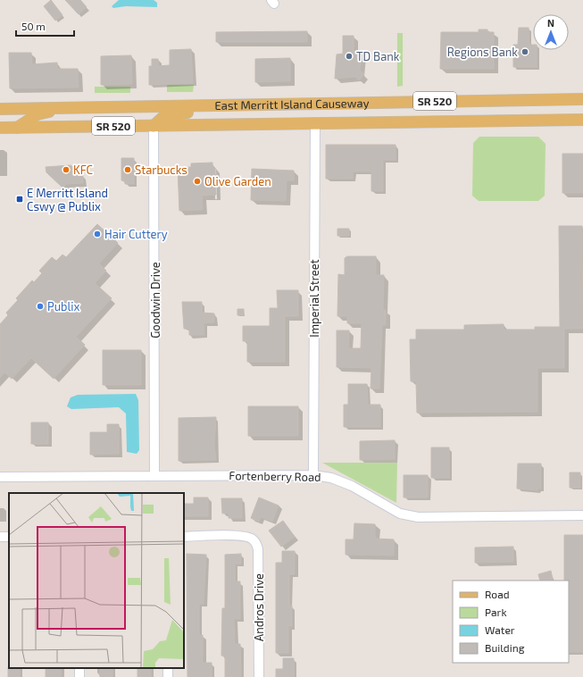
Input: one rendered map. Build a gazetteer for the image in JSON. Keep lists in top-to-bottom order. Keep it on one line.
{"streets":{"main road":["SR 520","East Merritt Island Causeway"],"street":["Imperial Street","Goodwin Drive","Fortenberry Road","Andros Drive"]},"crossings":[["East Merritt Island Causeway","Imperial Street"],["East Merritt Island Causeway","Goodwin Drive"],["Imperial Street","Fortenberry Road"],["Goodwin Drive","Fortenberry Road"]],"places":{"other":["Regions Bank","TD Bank","KFC","Starbucks","Olive Garden","Hair Cuttery","Publix"],"transit":["E Merritt Island Cswy @ Publix"]},"legend":["Road","Park","Water","Building"],"scale_bar":"50 m","north":"top"}
